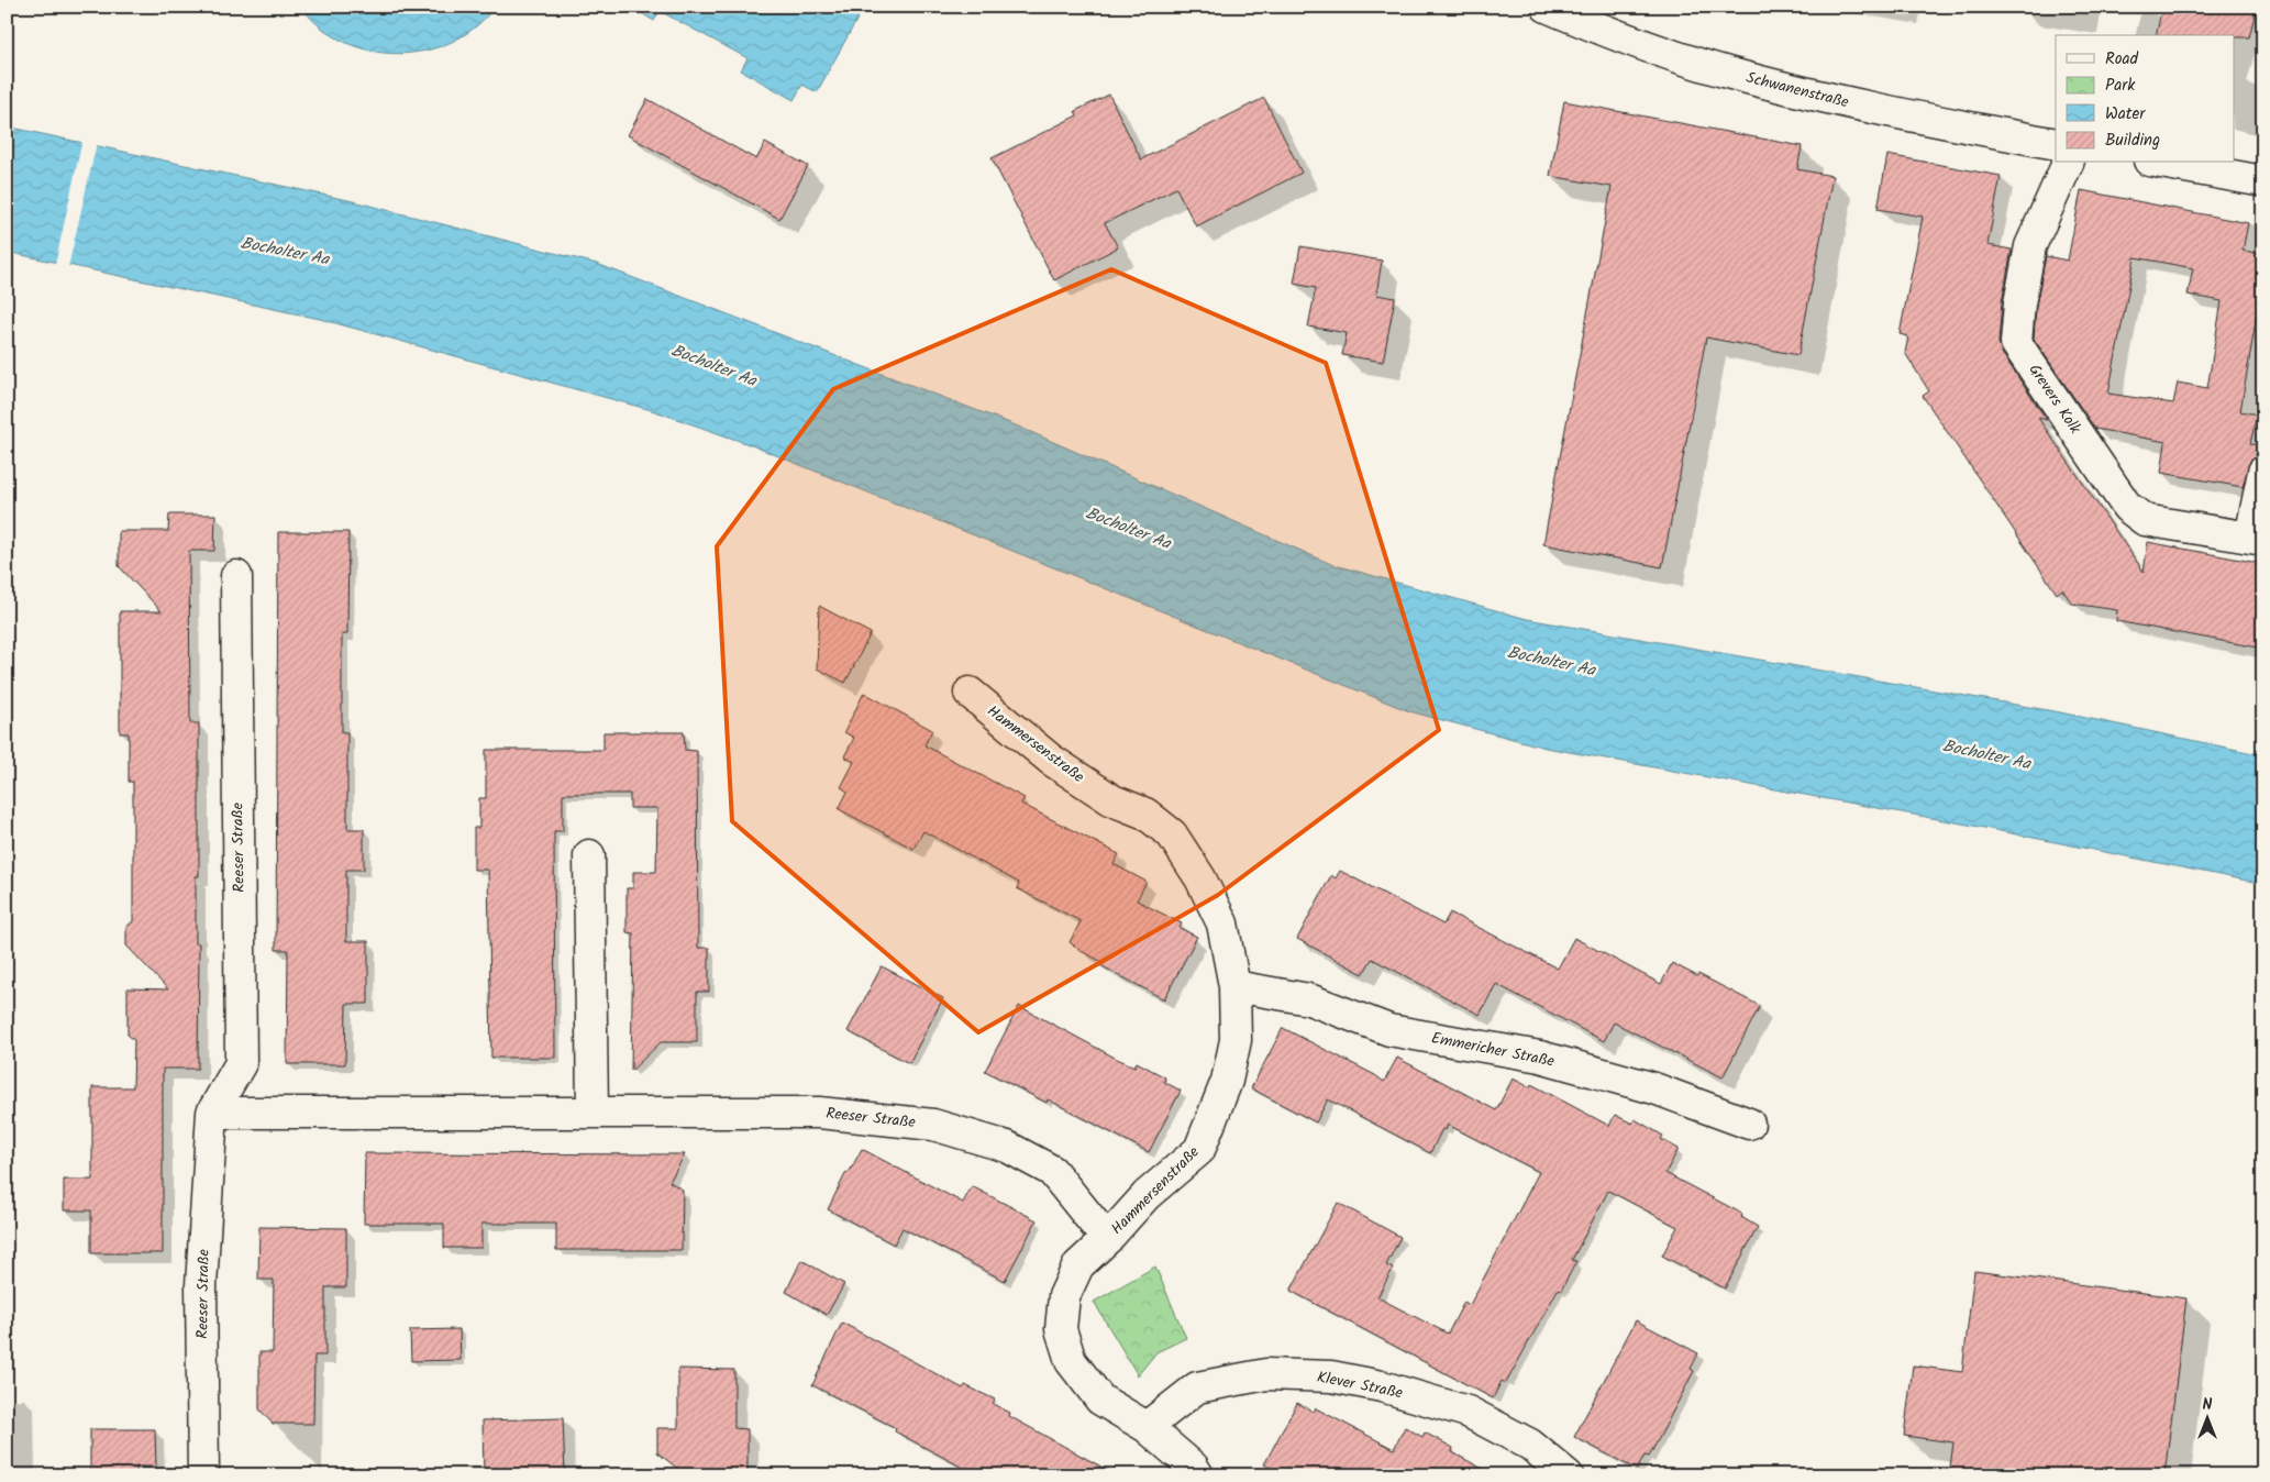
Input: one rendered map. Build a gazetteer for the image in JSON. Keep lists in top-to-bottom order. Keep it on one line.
{"streets":{"street":["Schwanenstraße","Grevers Kolk","Hammersenstraße","Reeser Straße","Emmericher Straße","Klever Straße"]},"crossings":[["Hammersenstraße","Reeser Straße"],["Hammersenstraße","Emmericher Straße"],["Hammersenstraße","Klever Straße"]],"water":["Bocholter Aa"],"legend":["Road","Park","Water","Building"],"north":"top"}
